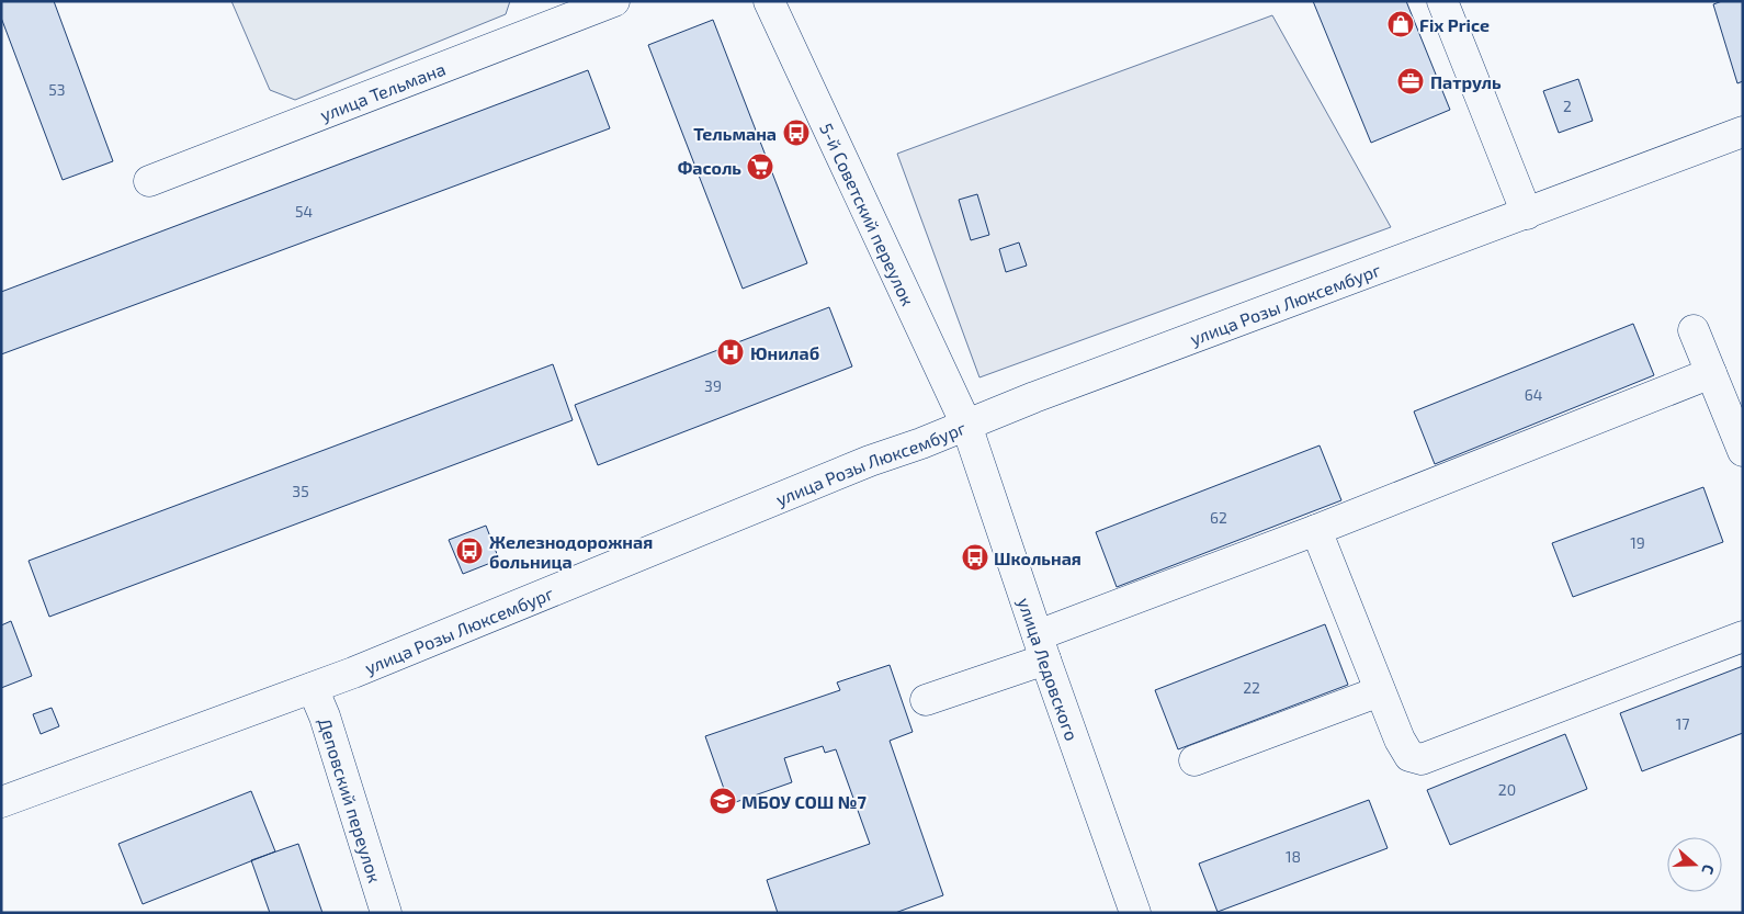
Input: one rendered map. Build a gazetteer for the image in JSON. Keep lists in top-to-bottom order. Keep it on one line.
{"streets":{"street":["улица Тельмана","5-й Советский переулок","улица Розы Люксембург","улица Ледовского","Деповский переулок"]},"crossings":[["5-й Советский переулок","улица Розы Люксембург"],["5-й Советский переулок","улица Ледовского"],["улица Розы Люксембург","улица Ледовского"],["улица Розы Люксембург","Деповский переулок"]],"places":{"shop":["Fix Price"],"office":["Патруль"],"bus stop":["Тельмана","Железнодорожная больница","Школьная"],"supermarket":["Фасоль"],"hospital":["Юнилаб"],"school or university":["МБОУ СОШ №7"]},"house_numbers":["53","2","54","39","64","35","62","19","22","17","20","18"],"north":"right"}
